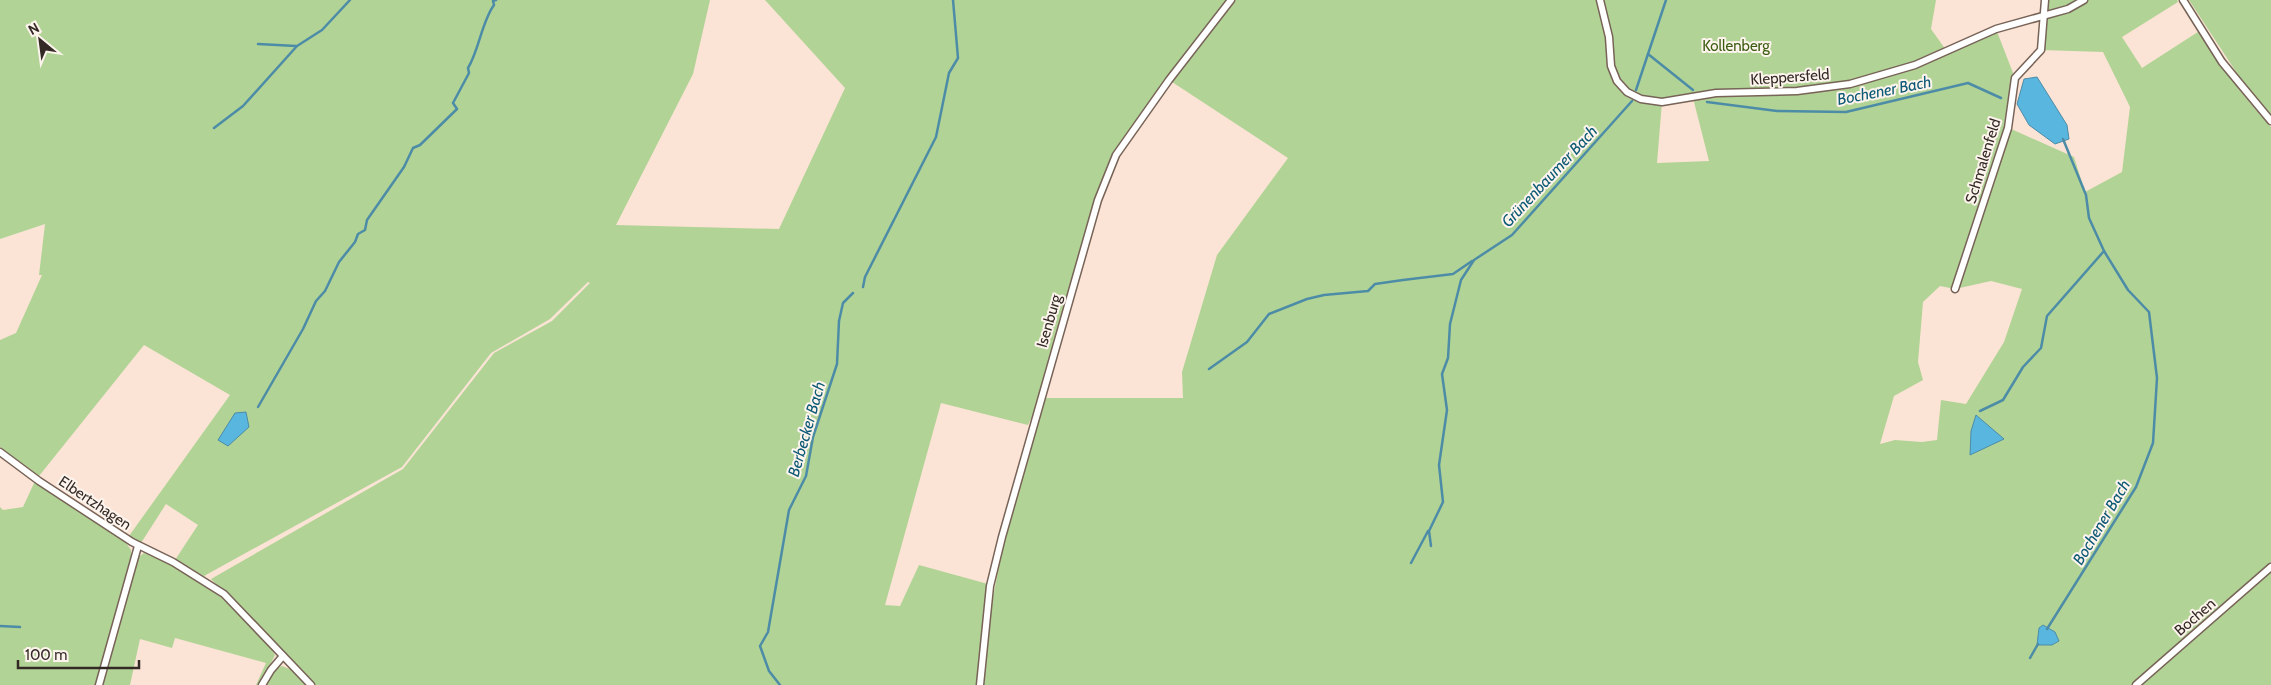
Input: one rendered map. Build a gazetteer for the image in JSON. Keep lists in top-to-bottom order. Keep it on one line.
{"streets":{"street":["Kleppersfeld","Schmalenfeld","Isenburg","Elbertzhagen","Bochen"]},"crossings":[["Kleppersfeld","Schmalenfeld"]],"water":["Bochener Bach","Grünenbaumer Bach","Berbecker Bach"],"parks":["Kollenberg"],"scale_bar":"100 m","north":"top left"}
